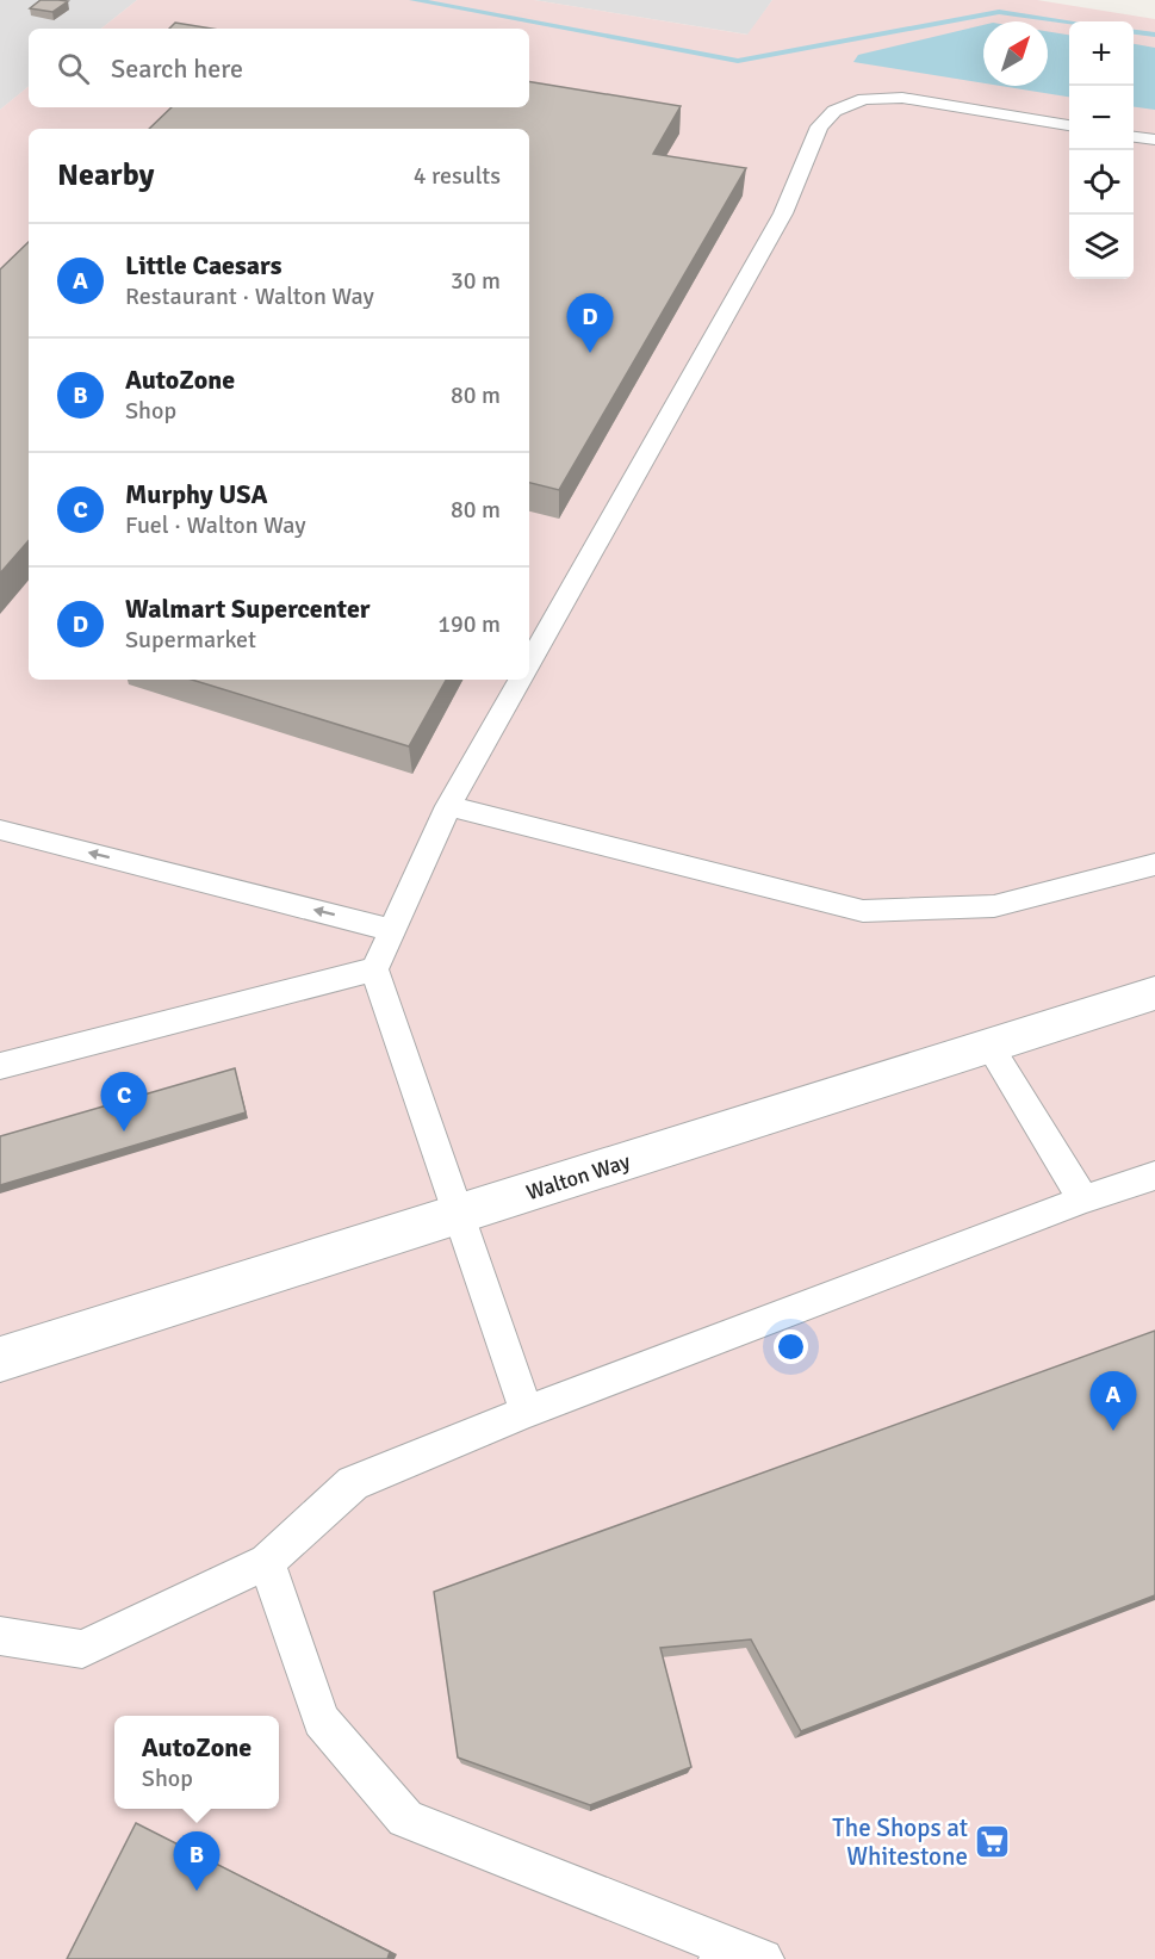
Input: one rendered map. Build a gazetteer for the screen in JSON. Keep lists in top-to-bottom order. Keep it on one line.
{"streets":{"street":["Walton Way"]},"places":{"supermarket":["The Shops at Whitestone"]},"north":"top right","page":{"map_buttons":["+","−"],"search":"Search here","heading":["Nearby","4 results"],"list":[{"mark":"A","name":"Little Caesars","note":"Restaurant · Walton Way","value":"30 m"},{"mark":"B","name":"AutoZone","note":"Shop","value":"80 m"},{"mark":"C","name":"Murphy USA","note":"Fuel · Walton Way","value":"80 m"},{"mark":"D","name":"Walmart Supercenter","note":"Supermarket","value":"190 m"}],"pins":["D","C","A","B"],"popup":["AutoZone","Shop"]}}
